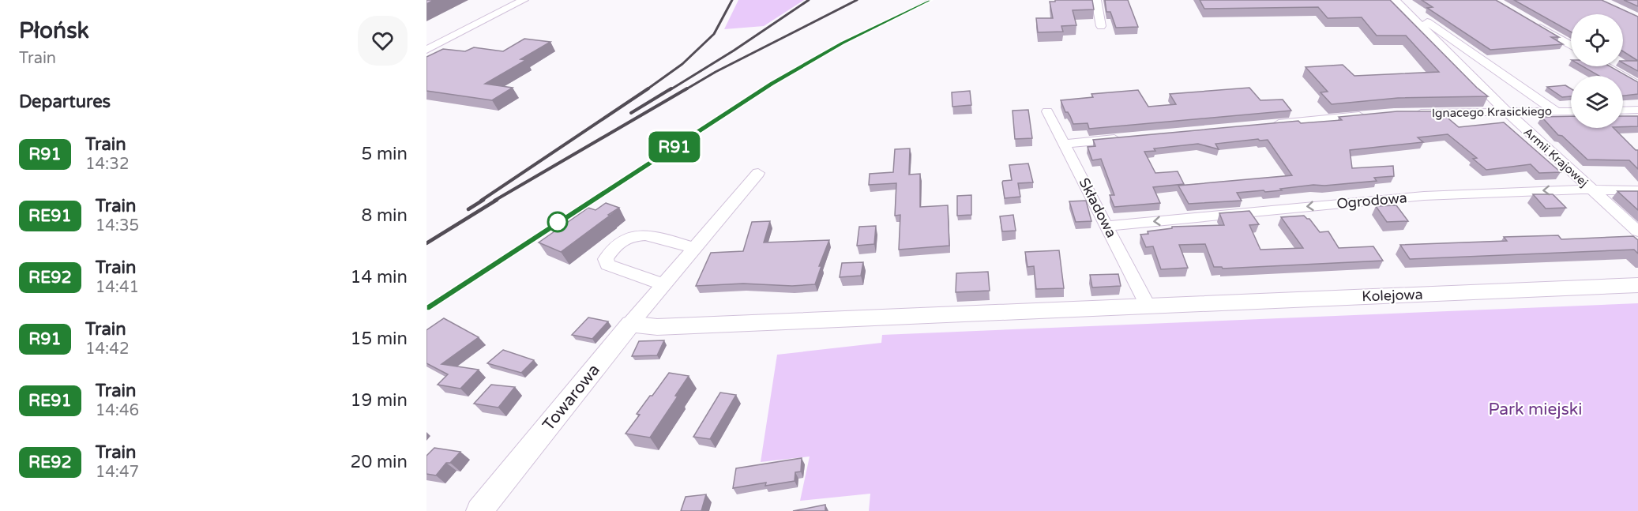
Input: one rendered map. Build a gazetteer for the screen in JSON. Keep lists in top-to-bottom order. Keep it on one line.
{"streets":{"street":["Ignacego Krasickiego","Armii Krajowej","Ogrodowa","Składowa","Kolejowa","Towarowa"]},"crossings":[["Ignacego Krasickiego","Armii Krajowej"],["Armii Krajowej","Ogrodowa"],["Ogrodowa","Składowa"],["Składowa","Kolejowa"],["Kolejowa","Towarowa"]],"one_way":["Ogrodowa"],"parks":["Park miejski"],"page":{"heading":[["Płońsk","Train"],"Departures"],"on_map":"R91","list":[{"mark":"R91","name":"Train","note":"14:32","value":"5 min"},{"mark":"RE91","name":"Train","note":"14:35","value":"8 min"},{"mark":"RE92","name":"Train","note":"14:41","value":"14 min"},{"mark":"R91","name":"Train","note":"14:42","value":"15 min"},{"mark":"RE91","name":"Train","note":"14:46","value":"19 min"},{"mark":"RE92","name":"Train","note":"14:47","value":"20 min"}]}}
